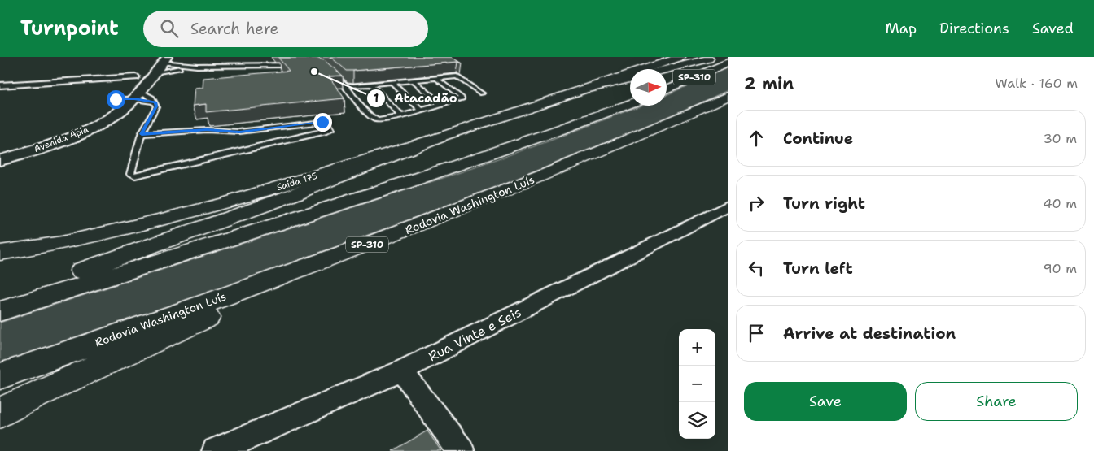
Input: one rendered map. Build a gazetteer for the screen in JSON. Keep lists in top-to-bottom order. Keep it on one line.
{"streets":{"main road":["SP-310","Saída 175","Rodovia Washington Luís"],"street":["Avenida Ápia","Rua Vinte e Seis"]},"places":["Atacadão"],"north":"right","page":{"header":"Turnpoint","search":"Search here","nav":["Map","Directions","Saved"],"heading":["2 min","Walk · 160 m"],"list":[["Continue","30 m"],["Turn right","40 m"],["Turn left","90 m"],"Arrive at destination"],"map_buttons":["+","−"],"buttons":["Save","Share"]}}
